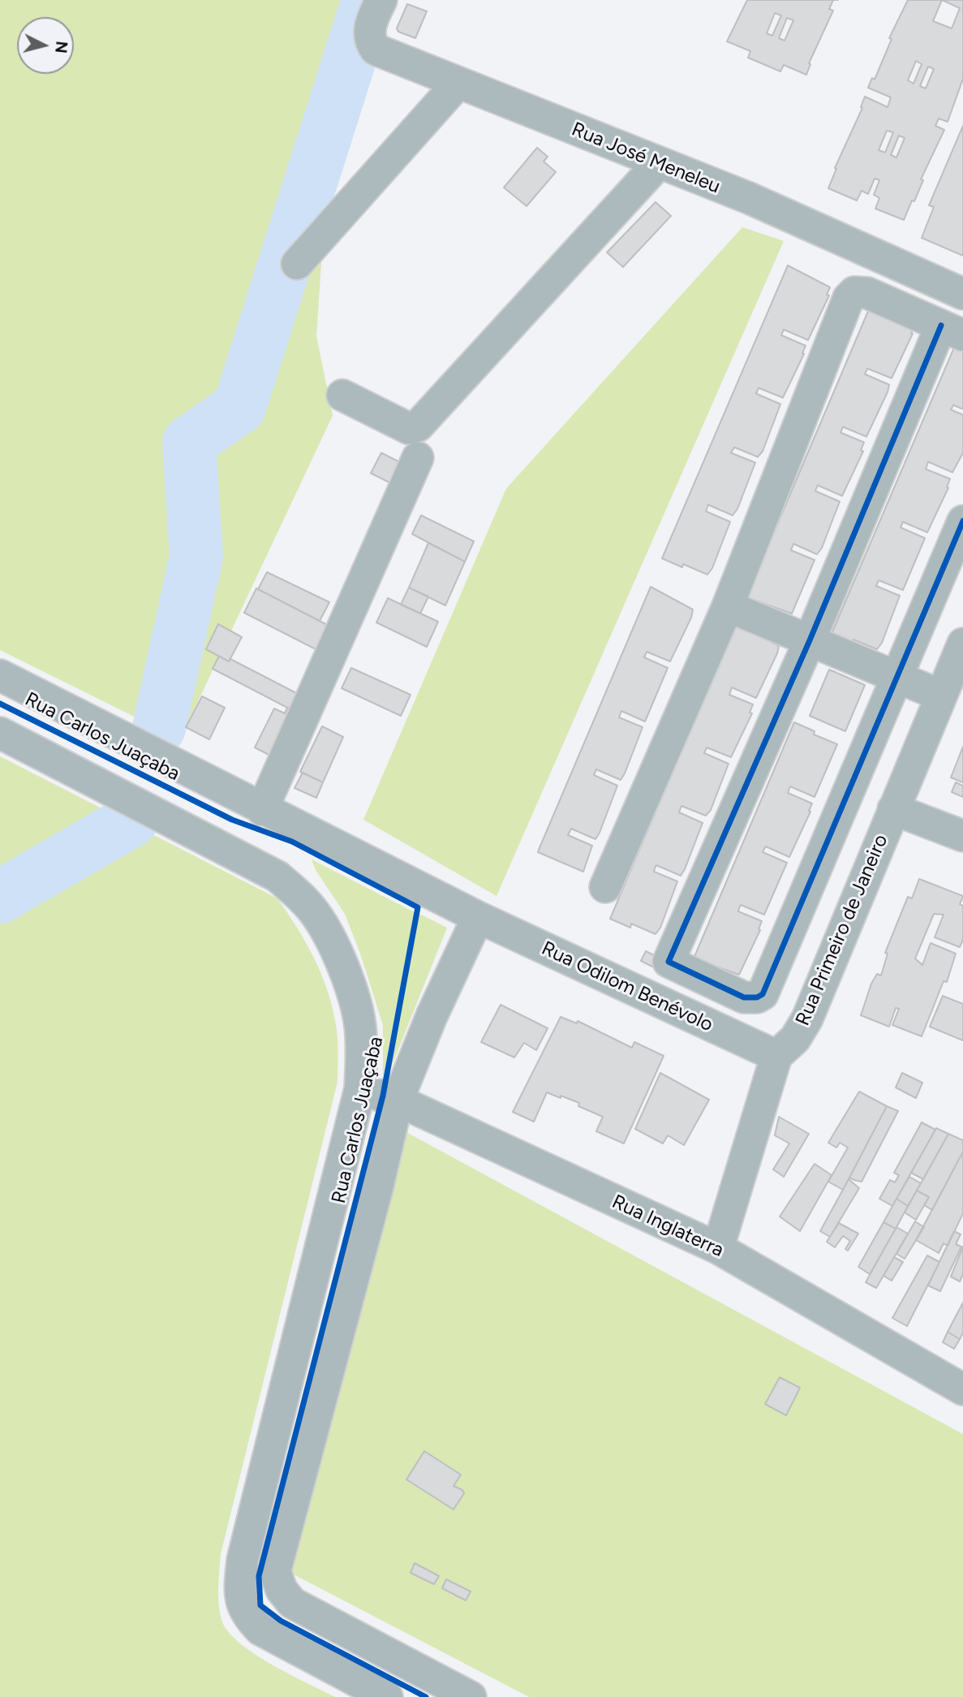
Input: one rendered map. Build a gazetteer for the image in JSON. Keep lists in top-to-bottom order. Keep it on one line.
{"streets":{"street":["Rua José Meneleu","Rua Carlos Juaçaba","Rua Primeiro de Janeiro","Rua Odilom Benévolo","Rua Inglaterra"]},"crossings":[["Rua Carlos Juaçaba","Rua Odilom Benévolo"],["Rua Carlos Juaçaba","Rua Inglaterra"],["Rua Primeiro de Janeiro","Rua Odilom Benévolo"],["Rua Primeiro de Janeiro","Rua Inglaterra"]],"north":"right"}
